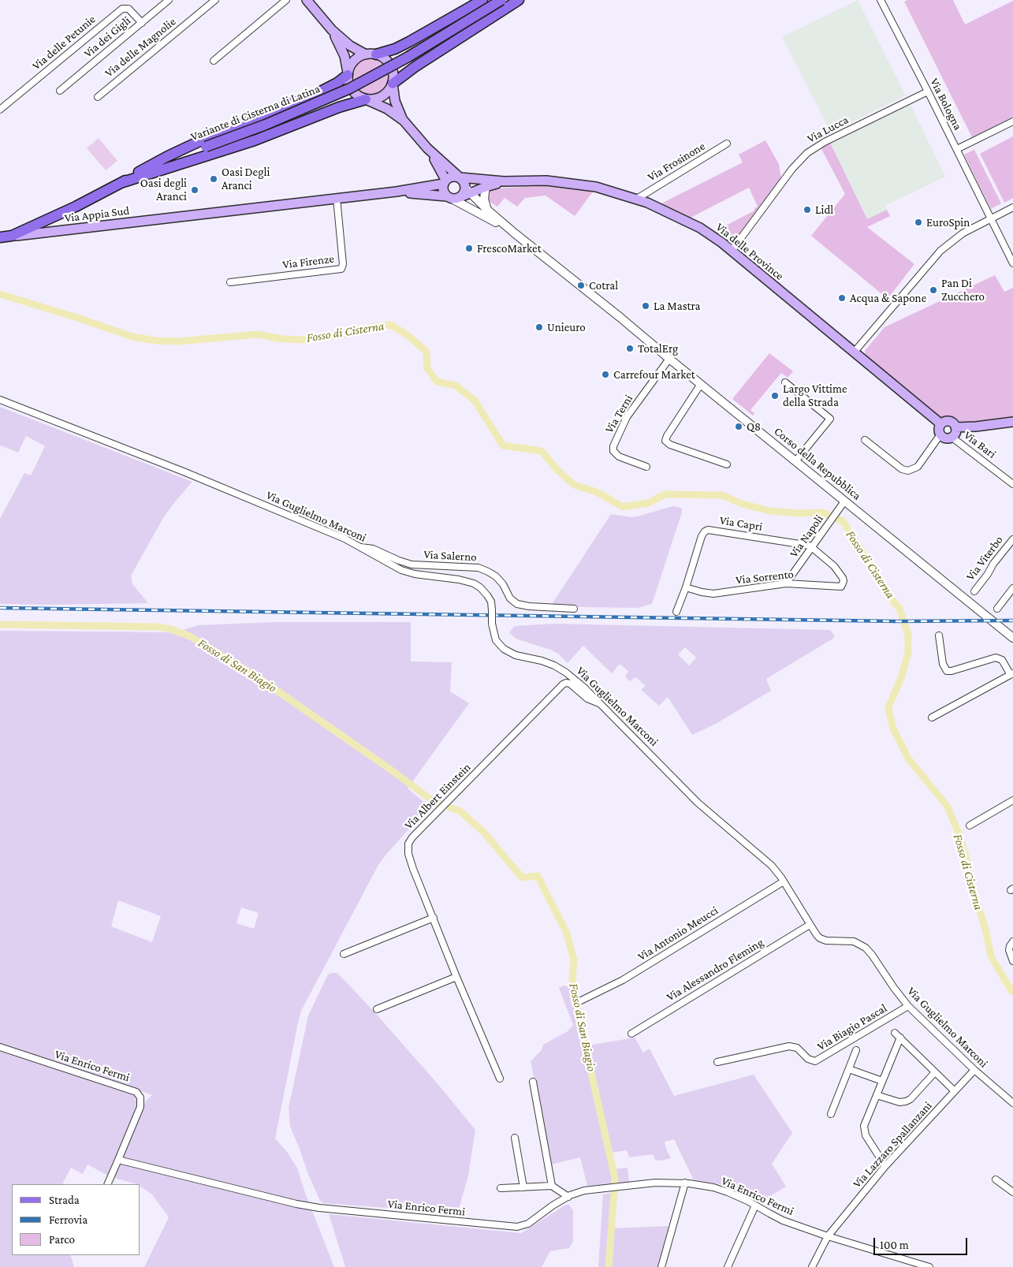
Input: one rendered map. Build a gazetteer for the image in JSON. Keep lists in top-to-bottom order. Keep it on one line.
{"streets":{"main road":["Variante di Cisterna di Latina","Via Appia Sud","Via delle Province"],"street":["Via dei Gigli","Via delle Petunie","Via delle Magnolie","Via Bologna","Via Lucca","Via Frosinone","Via Firenze","Via Terni","Via Bari","Corso della Repubblica","Via Guglielmo Marconi","Via Capri","Via Napoli","Via Salerno","Via Viterbo","Via Sorrento","Via Albert Einstein","Via Antonio Meucci","Via Alessandro Fleming","Via Biagio Pascal","Via Enrico Fermi","Via Lazzaro Spallanzani"]},"crossings":[["Via dei Gigli","Via delle Petunie"],["Via Bologna","Via Lucca"],["Variante di Cisterna di Latina","Via Appia Sud"],["Via Lucca","Via delle Province"],["Via Frosinone","Via delle Province"],["Via Appia Sud","Via delle Province"],["Via Appia Sud","Via Firenze"],["Via Appia Sud","Corso della Repubblica"],["Via delle Province","Via Bari"],["Via delle Province","Corso della Repubblica"],["Via Terni","Corso della Repubblica"],["Corso della Repubblica","Via Napoli"],["Via Guglielmo Marconi","Via Salerno"],["Via Guglielmo Marconi","Via Albert Einstein"],["Via Guglielmo Marconi","Via Antonio Meucci"],["Via Guglielmo Marconi","Via Alessandro Fleming"],["Via Guglielmo Marconi","Via Biagio Pascal"],["Via Guglielmo Marconi","Via Lazzaro Spallanzani"],["Via Capri","Via Napoli"],["Via Capri","Via Sorrento"],["Via Napoli","Via Sorrento"],["Via Enrico Fermi","Via Lazzaro Spallanzani"]],"water":["Fosso di Cisterna","Fosso di San Biagio"],"places":["Oasi Degli Aranci","Oasi degli Aranci","Lidl","EuroSpin","FrescoMarket","Cotral","Pan Di Zucchero","Acqua & Sapone","La Mastra","Unieuro","TotalErg","Carrefour Market","Largo Vittime della Strada","Q8"],"legend":["Strada","Ferrovia","Parco"],"scale_bar":"100 m"}
